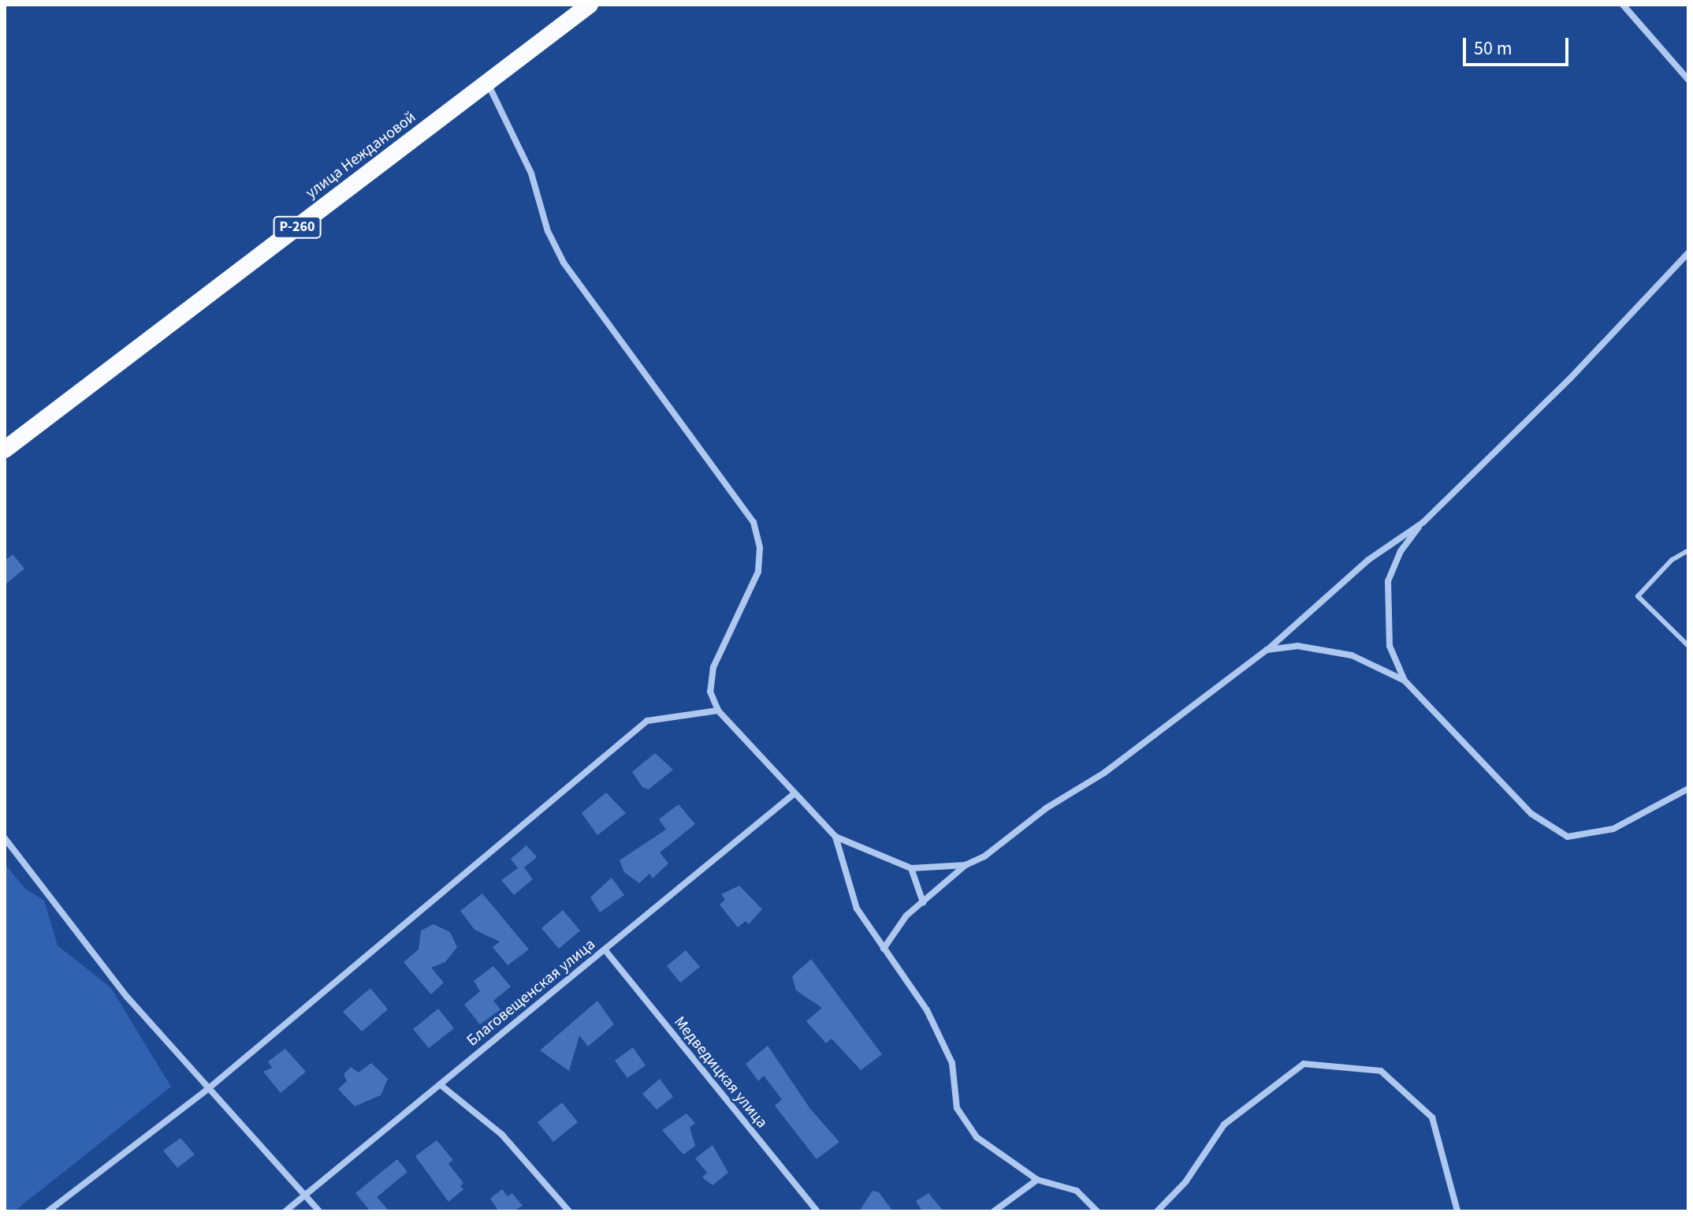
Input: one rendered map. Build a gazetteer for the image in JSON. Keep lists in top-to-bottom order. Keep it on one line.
{"streets":{"highway":["улица Неждановой","Р-260"],"street":["Благовещенская улица","Медведицкая улица"]},"crossings":[["Благовещенская улица","Медведицкая улица"]],"scale_bar":"50 m"}
